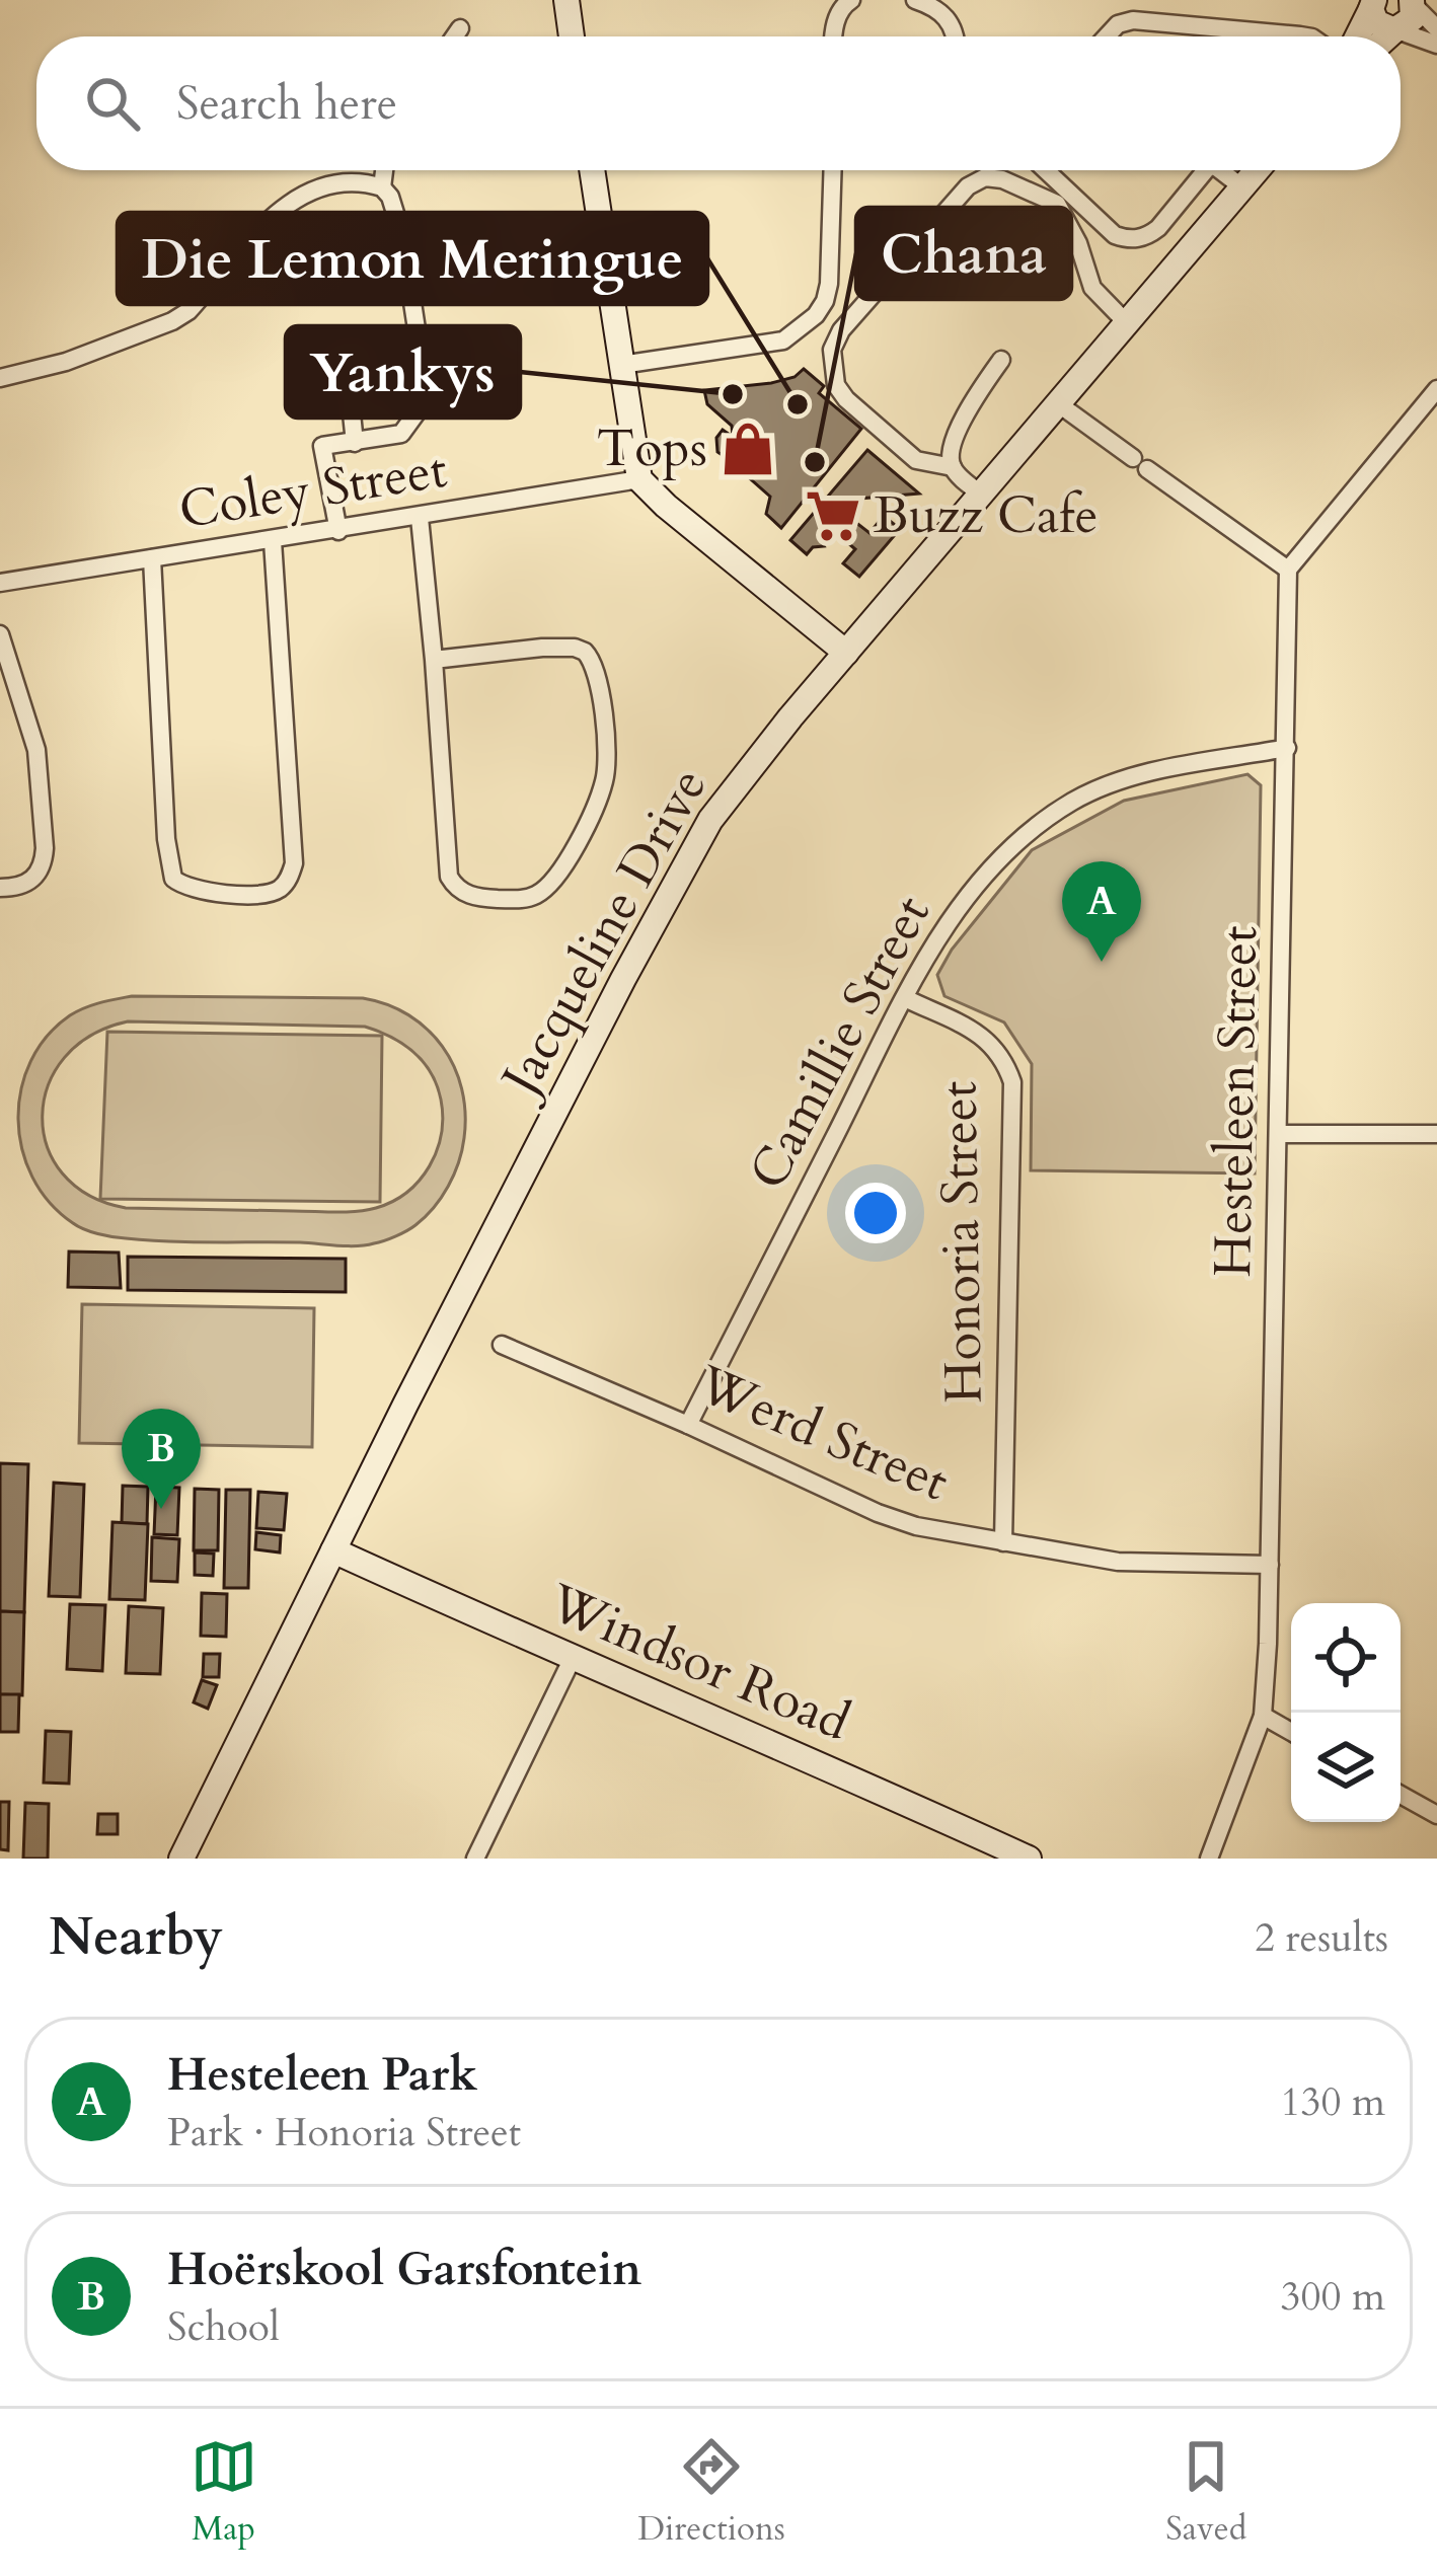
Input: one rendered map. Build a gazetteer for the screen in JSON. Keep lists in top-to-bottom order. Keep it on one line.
{"streets":{"street":["Coley Street","Jacqueline Drive","Camillie Street","Hesteleen Street","Honoria Street","Werd Street","Windsor Road"]},"crossings":[["Jacqueline Drive","Windsor Road"],["Camillie Street","Hesteleen Street"],["Camillie Street","Honoria Street"],["Camillie Street","Werd Street"],["Hesteleen Street","Werd Street"],["Honoria Street","Werd Street"]],"places":{"other":["Yankys","Die Lemon Meringue","Chana"],"shop":["Tops"],"supermarket":["Buzz Cafe"]},"page":{"search":"Search here","pins":["A","B"],"heading":["Nearby","2 results"],"list":[{"mark":"A","name":"Hesteleen Park","note":"Park · Honoria Street","value":"130 m"},{"mark":"B","name":"Hoërskool Garsfontein","note":"School","value":"300 m"}],"nav":["Map","Directions","Saved"]}}
